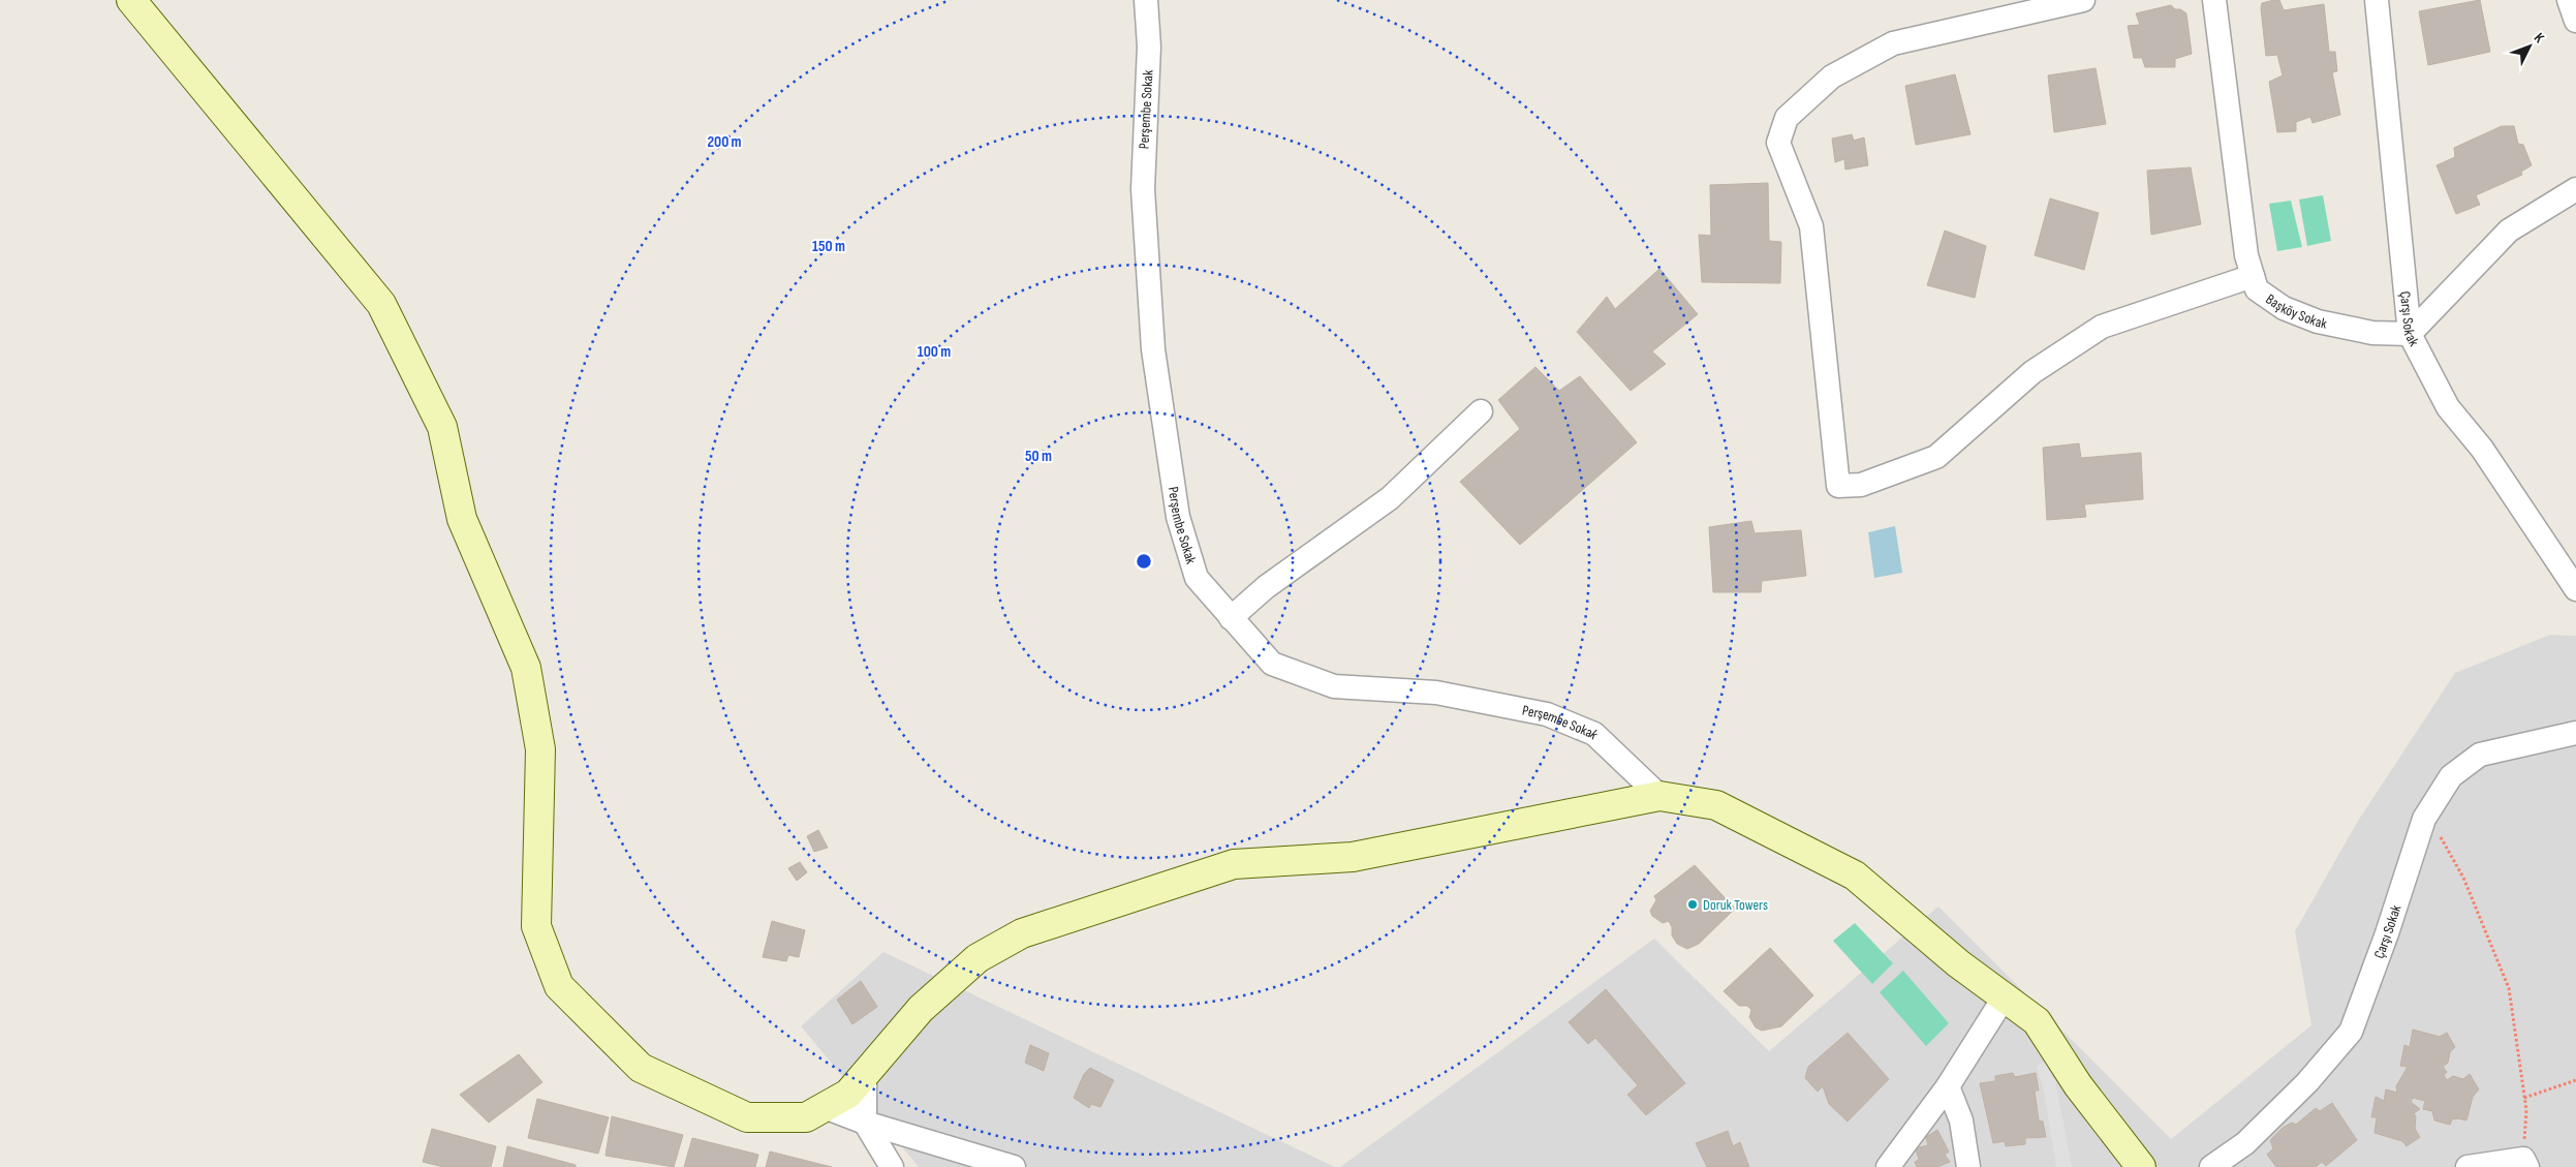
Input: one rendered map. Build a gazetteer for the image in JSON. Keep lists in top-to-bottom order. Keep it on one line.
{"streets":{"street":["Perşembe Sokak","Başköy Sokak","Çarşı Sokak"]},"crossings":[["Başköy Sokak","Çarşı Sokak"]],"places":["Doruk Towers"],"north":"top right","rings":["200 m","150 m","100 m","50 m"]}
